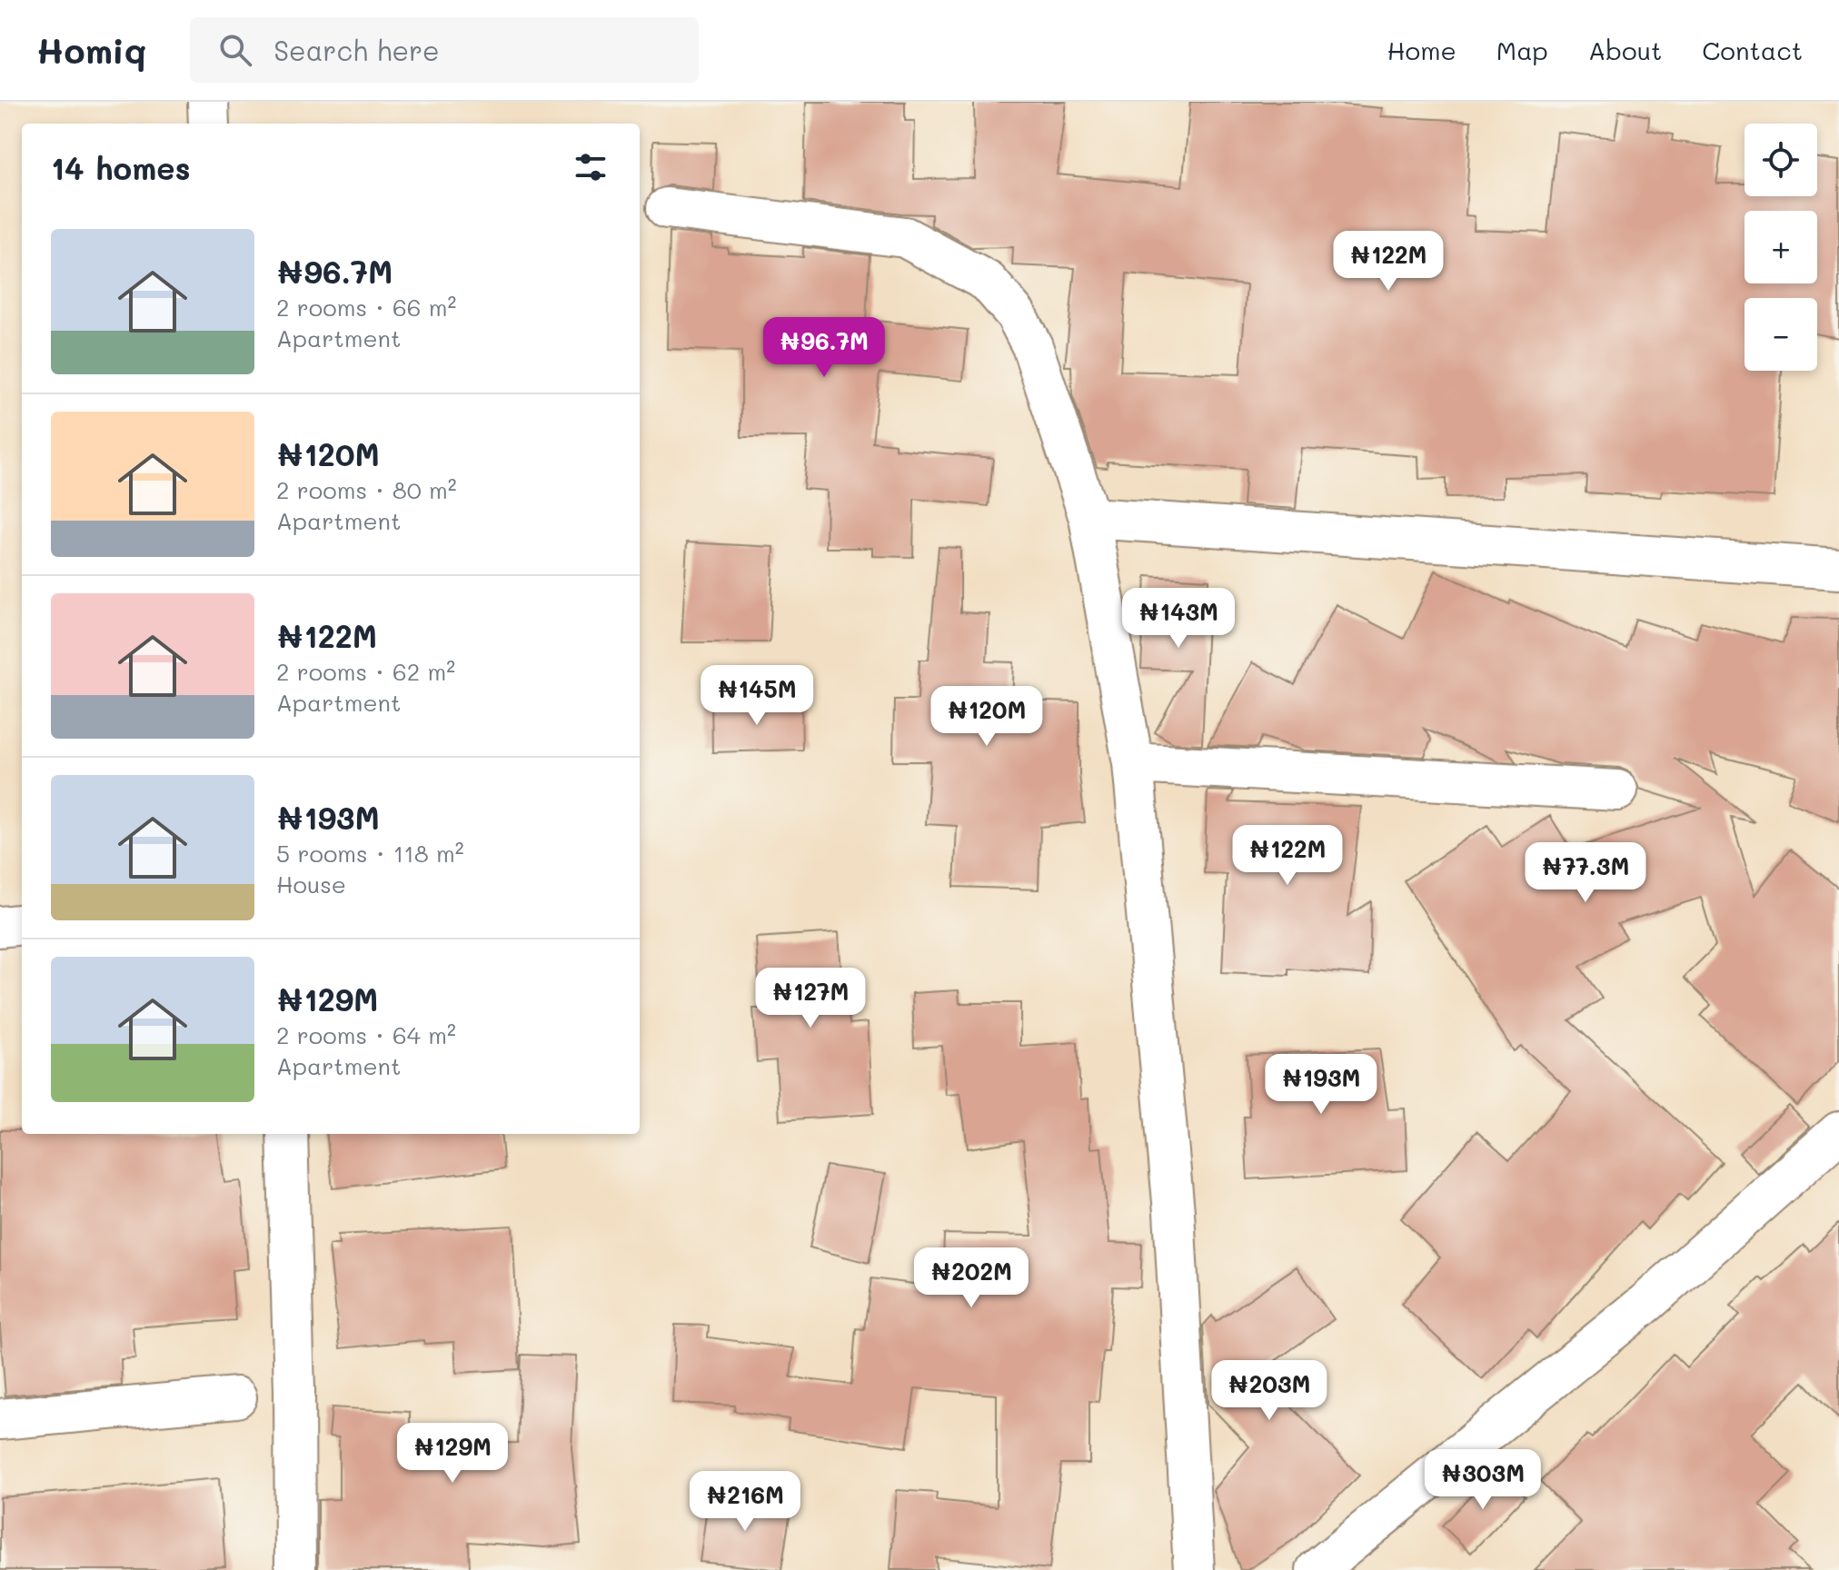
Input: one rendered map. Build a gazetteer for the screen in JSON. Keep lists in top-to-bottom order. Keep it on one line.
{"page":{"header":"Homiq","search":"Search here","nav":["Home","Map","About","Contact"],"map_buttons":["+","−"],"heading":"14 homes","list":[{"name":"₦96.7M","note":"2 rooms · 66 m² · Apartment"},{"name":"₦120M","note":"2 rooms · 80 m² · Apartment"},{"name":"₦122M","note":"2 rooms · 62 m² · Apartment"},{"name":"₦193M","note":"5 rooms · 118 m² · House"},{"name":"₦129M","note":"2 rooms · 64 m² · Apartment"}],"price":["₦122M","₦96.7M","₦143M","₦145M","₦120M","₦122M","₦77.3M","₦127M","₦193M","₦202M","₦203M","₦129M","₦303M","₦216M"]}}
